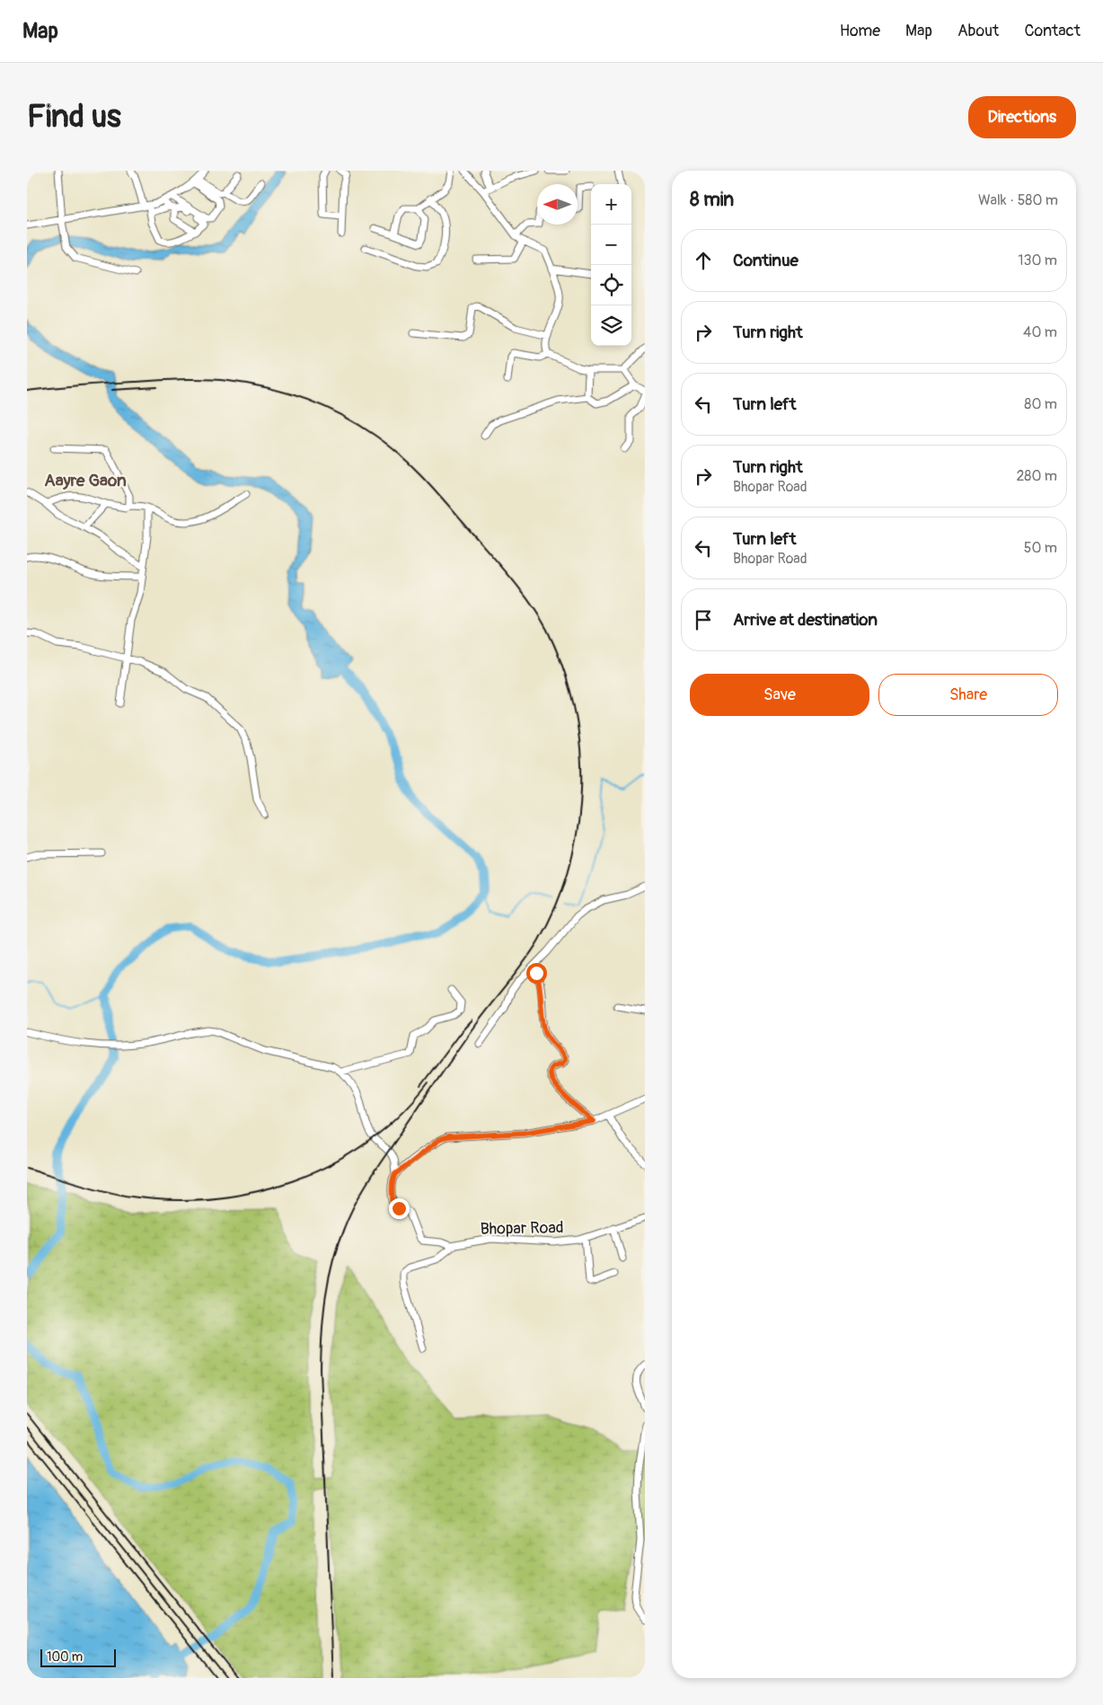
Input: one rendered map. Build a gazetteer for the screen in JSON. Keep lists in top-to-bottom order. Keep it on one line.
{"streets":{"street":["Bhopar Road"]},"districts":["Aayre Gaon"],"scale_bar":"100 m","north":"left","page":{"header":"Map","nav":["Home","Map","About","Contact"],"buttons":["Directions",["Save","Share"]],"title":"Find us","heading":["8 min","Walk · 580 m"],"map_buttons":["+","−"],"list":[["Continue","130 m"],["Turn right","40 m"],["Turn left","80 m"],["Turn right","Bhopar Road","280 m"],["Turn left","Bhopar Road","50 m"],"Arrive at destination"],"scale":"100 m"}}
